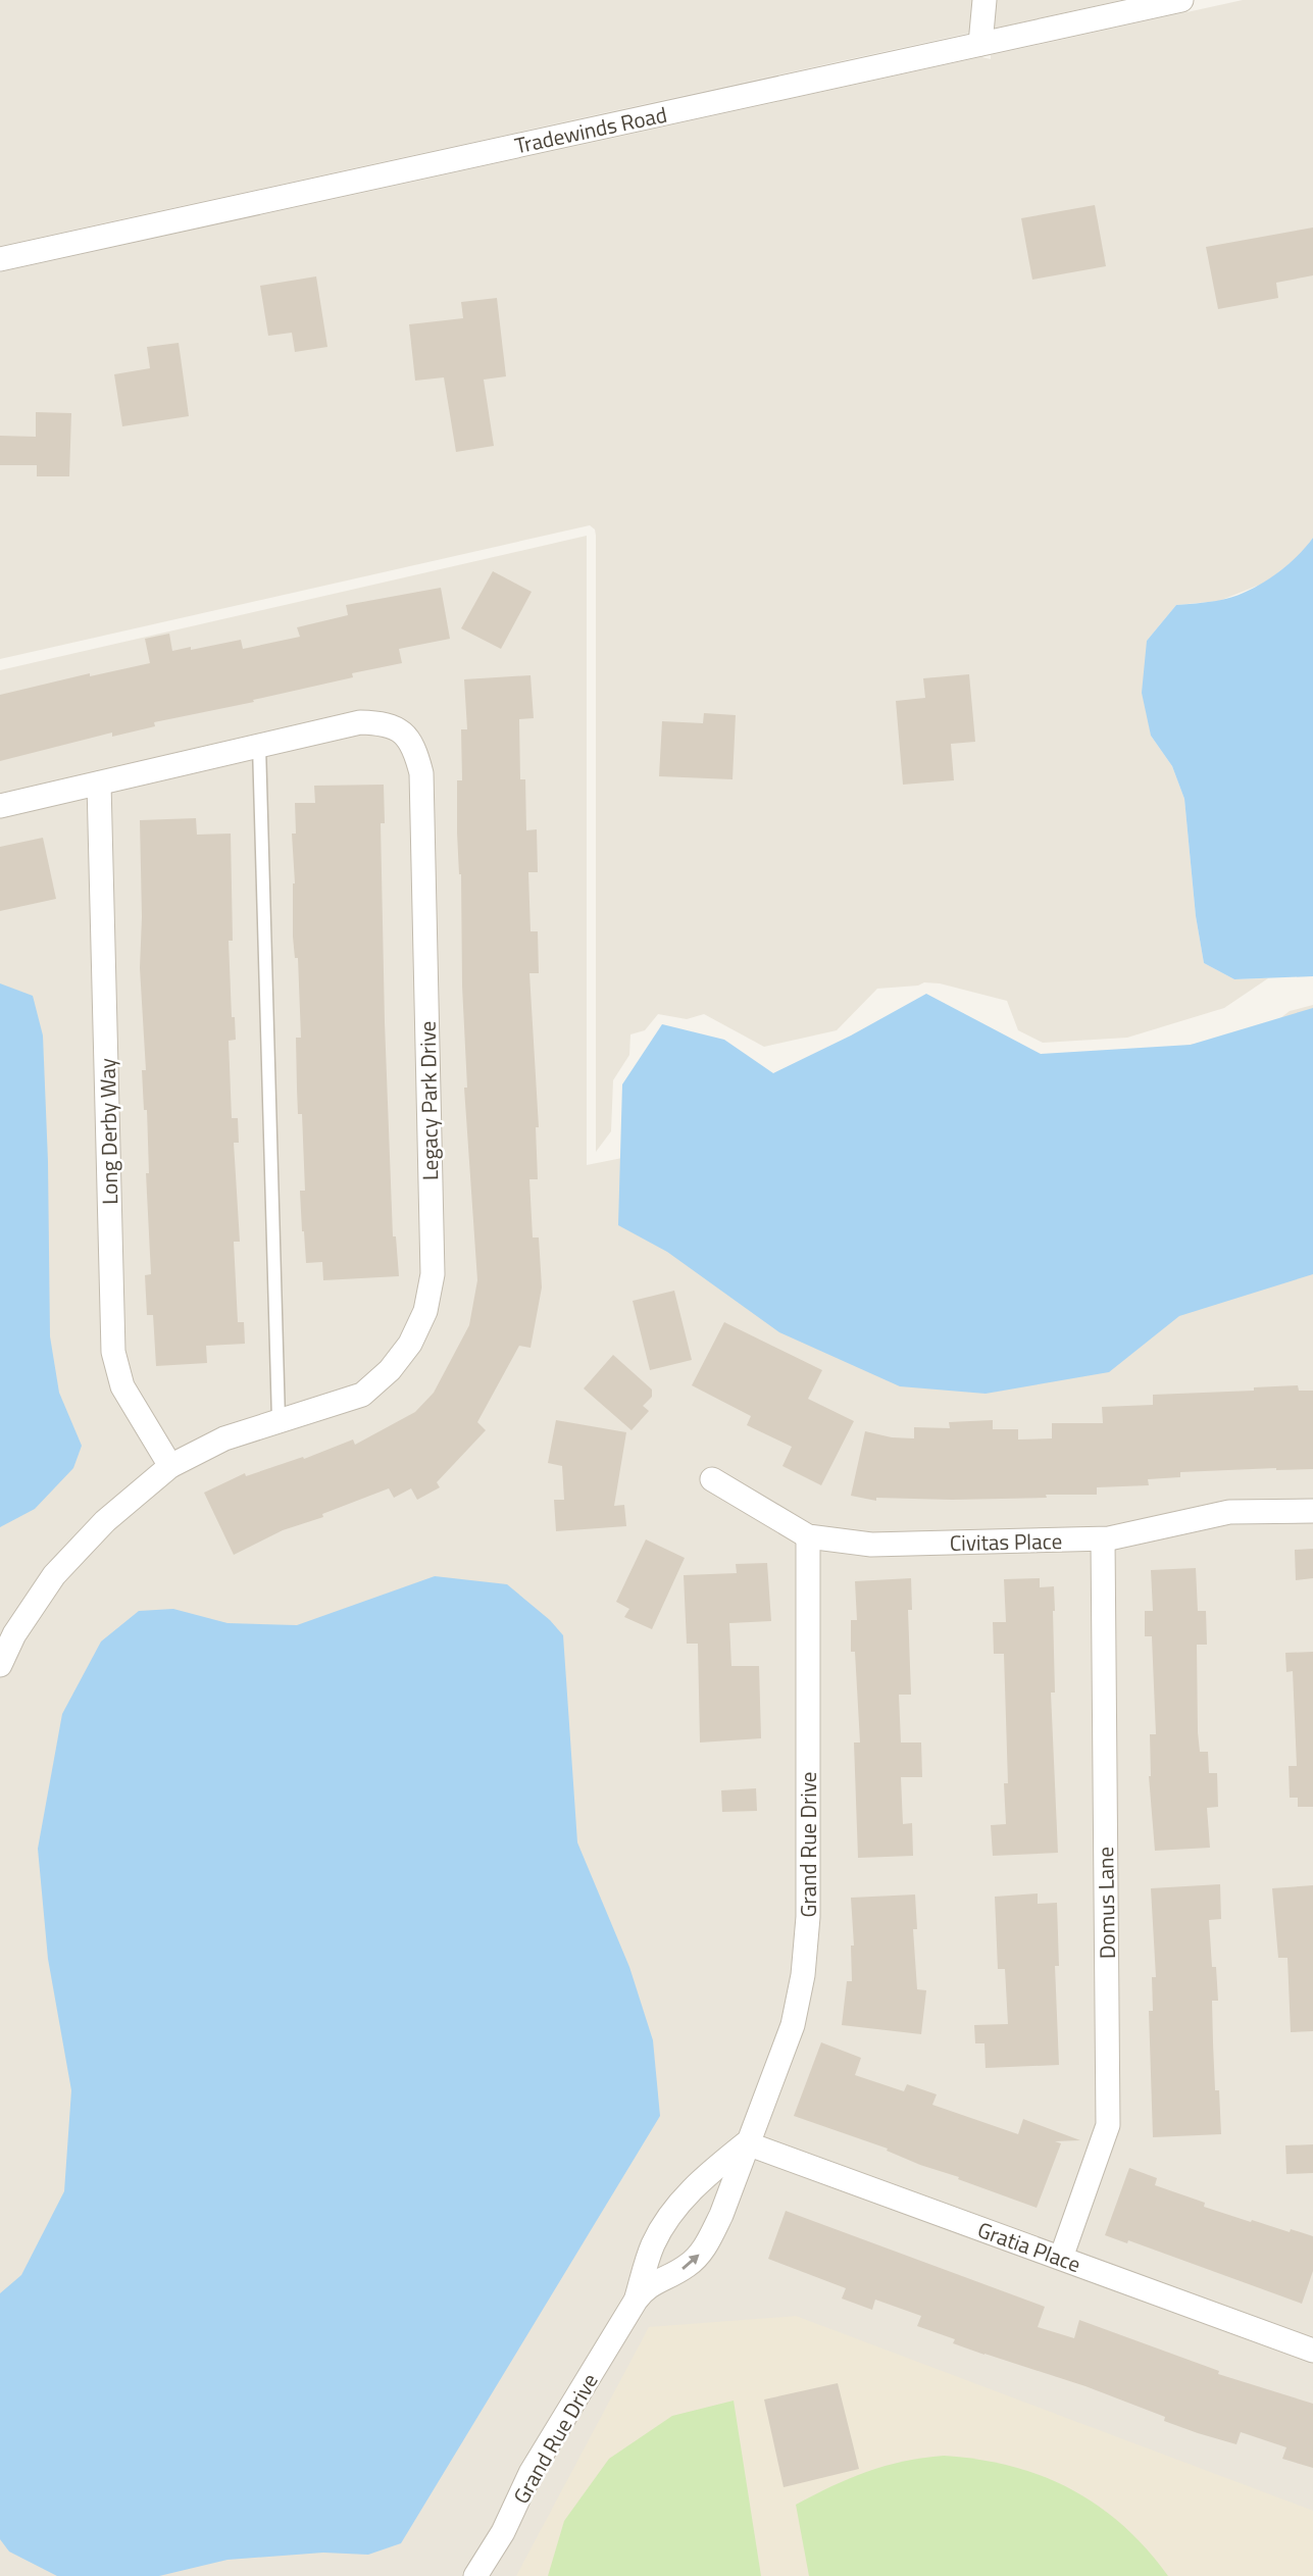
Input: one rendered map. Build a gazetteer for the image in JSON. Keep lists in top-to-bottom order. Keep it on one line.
{"streets":{"street":["Tradewinds Road","Legacy Park Drive","Long Derby Way","Civitas Place","Grand Rue Drive","Domus Lane","Gratia Place"]},"crossings":[["Legacy Park Drive","Long Derby Way"],["Civitas Place","Grand Rue Drive"],["Civitas Place","Domus Lane"],["Grand Rue Drive","Gratia Place"],["Domus Lane","Gratia Place"]]}
